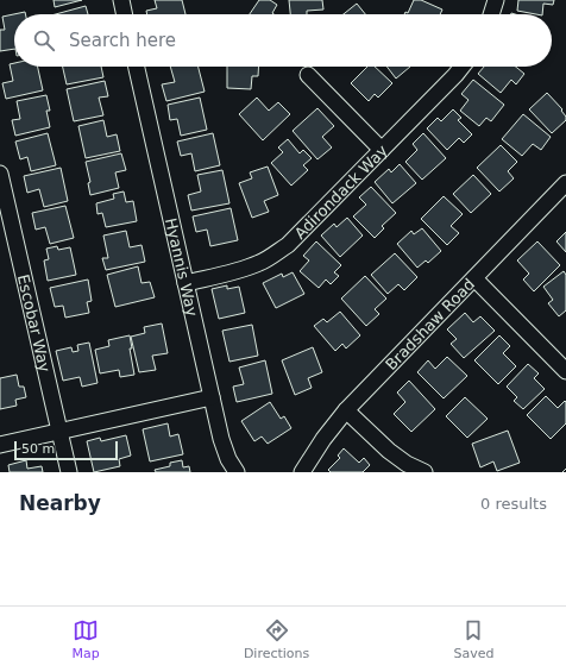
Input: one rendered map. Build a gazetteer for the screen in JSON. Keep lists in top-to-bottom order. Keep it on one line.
{"streets":{"street":["Adirondack Way","Hyannis Way","Escobar Way","Bradshaw Road"]},"crossings":[["Adirondack Way","Hyannis Way"]],"scale_bar":"50 m","page":{"search":"Search here","scale":"50 m","heading":["Nearby","0 results"],"nav":["Map","Directions","Saved"]}}
